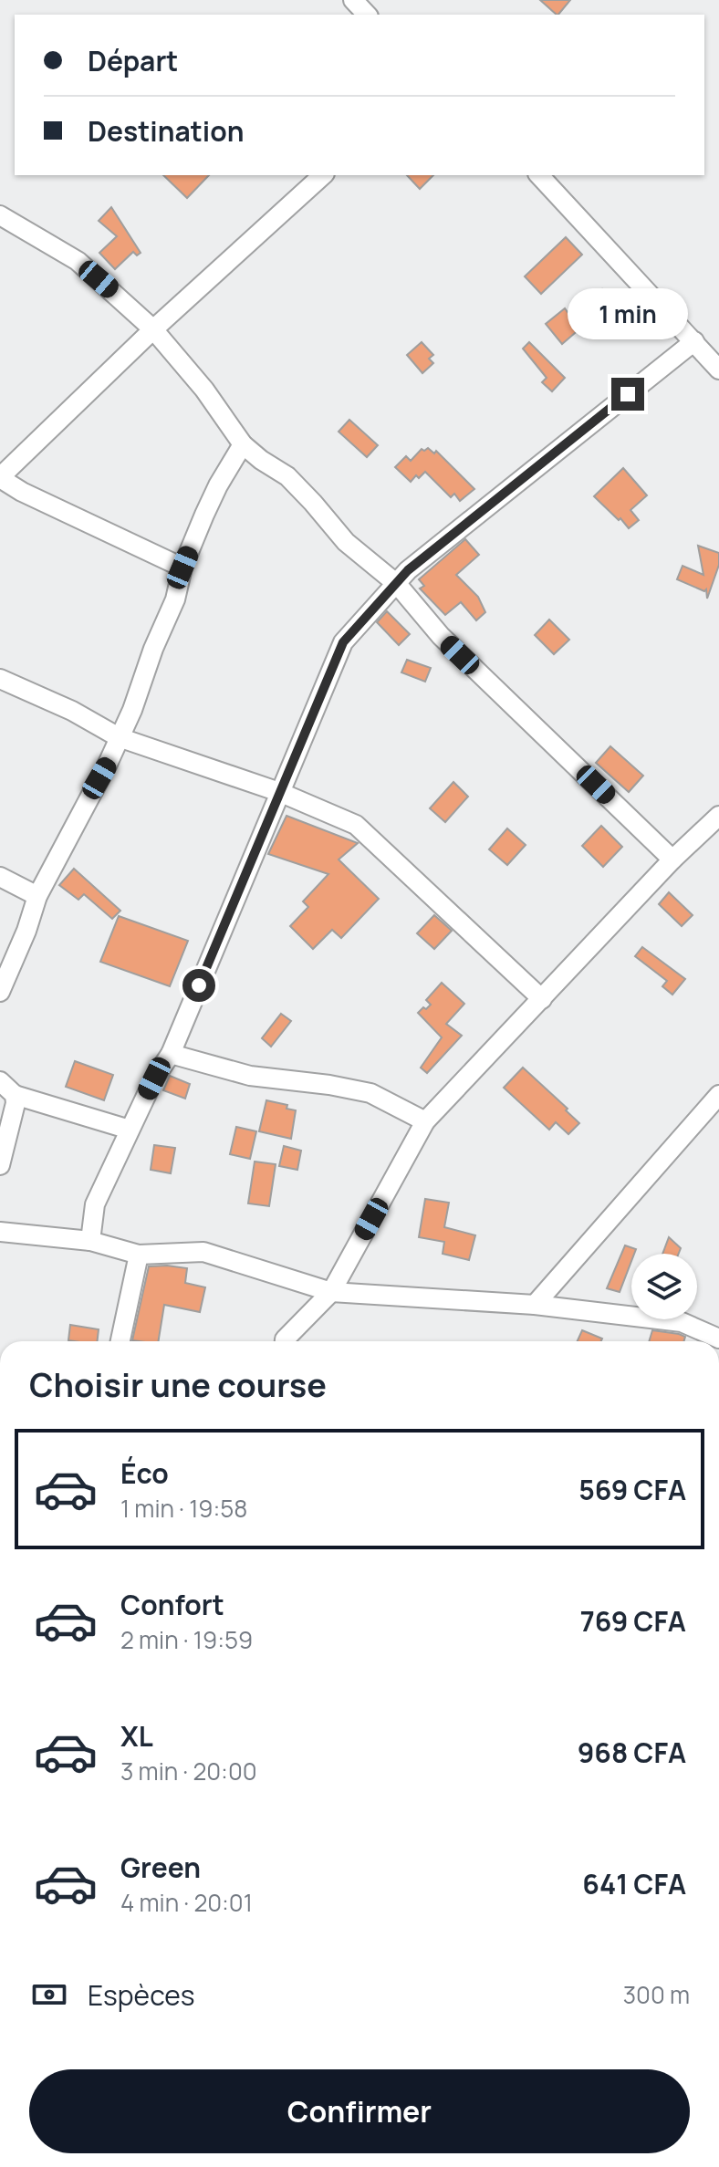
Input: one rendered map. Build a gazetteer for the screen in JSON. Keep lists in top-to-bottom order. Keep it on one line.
{"page":{"banner":["Départ","Destination"],"bubble":"1 min","heading":"Choisir une course","list":[{"name":"Éco","note":"1 min · 19:58","value":"569 CFA"},{"name":"Confort","note":"2 min · 19:59","value":"769 CFA"},{"name":"XL","note":"3 min · 20:00","value":"968 CFA"},{"name":"Green","note":"4 min · 20:01","value":"641 CFA"}],"pay":["Espèces","300 m"],"buttons":"Confirmer"}}
